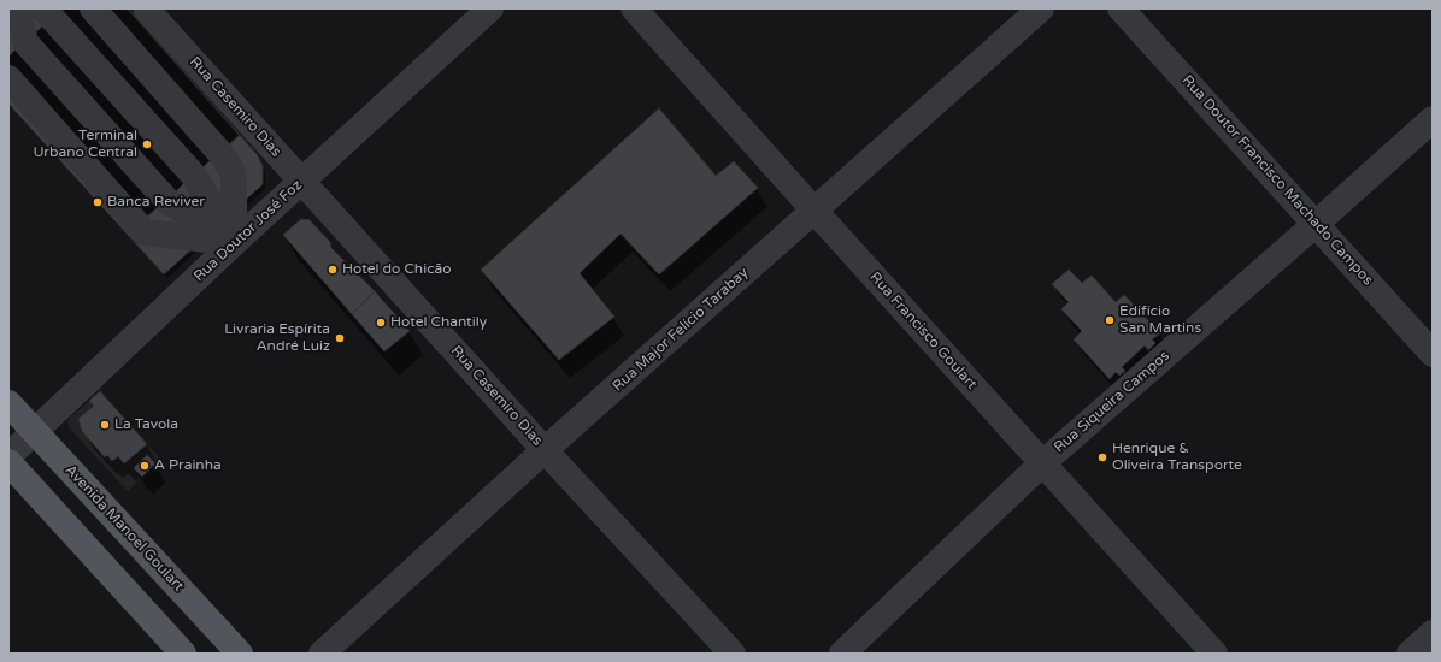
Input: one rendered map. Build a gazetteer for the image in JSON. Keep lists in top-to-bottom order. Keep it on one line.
{"streets":{"main road":["Avenida Manoel Goulart"],"street":["Rua Casemiro Dias","Rua Doutor Francisco Machado Campos","Rua Doutor José Foz","Rua Major Felício Tarabay","Rua Francisco Goulart","Rua Siqueira Campos"]},"crossings":[["Rua Casemiro Dias","Rua Doutor José Foz"],["Rua Casemiro Dias","Rua Major Felício Tarabay"],["Rua Doutor Francisco Machado Campos","Rua Siqueira Campos"],["Rua Doutor José Foz","Avenida Manoel Goulart"],["Rua Major Felício Tarabay","Rua Francisco Goulart"],["Rua Francisco Goulart","Rua Siqueira Campos"]],"places":["Terminal Urbano Central","Banca Reviver","Hotel do Chicão","Edifício San Martins","Hotel Chantily","Livraria Espírita André Luiz","La Tavola","Henrique & Oliveira Transporte","A Prainha"]}
